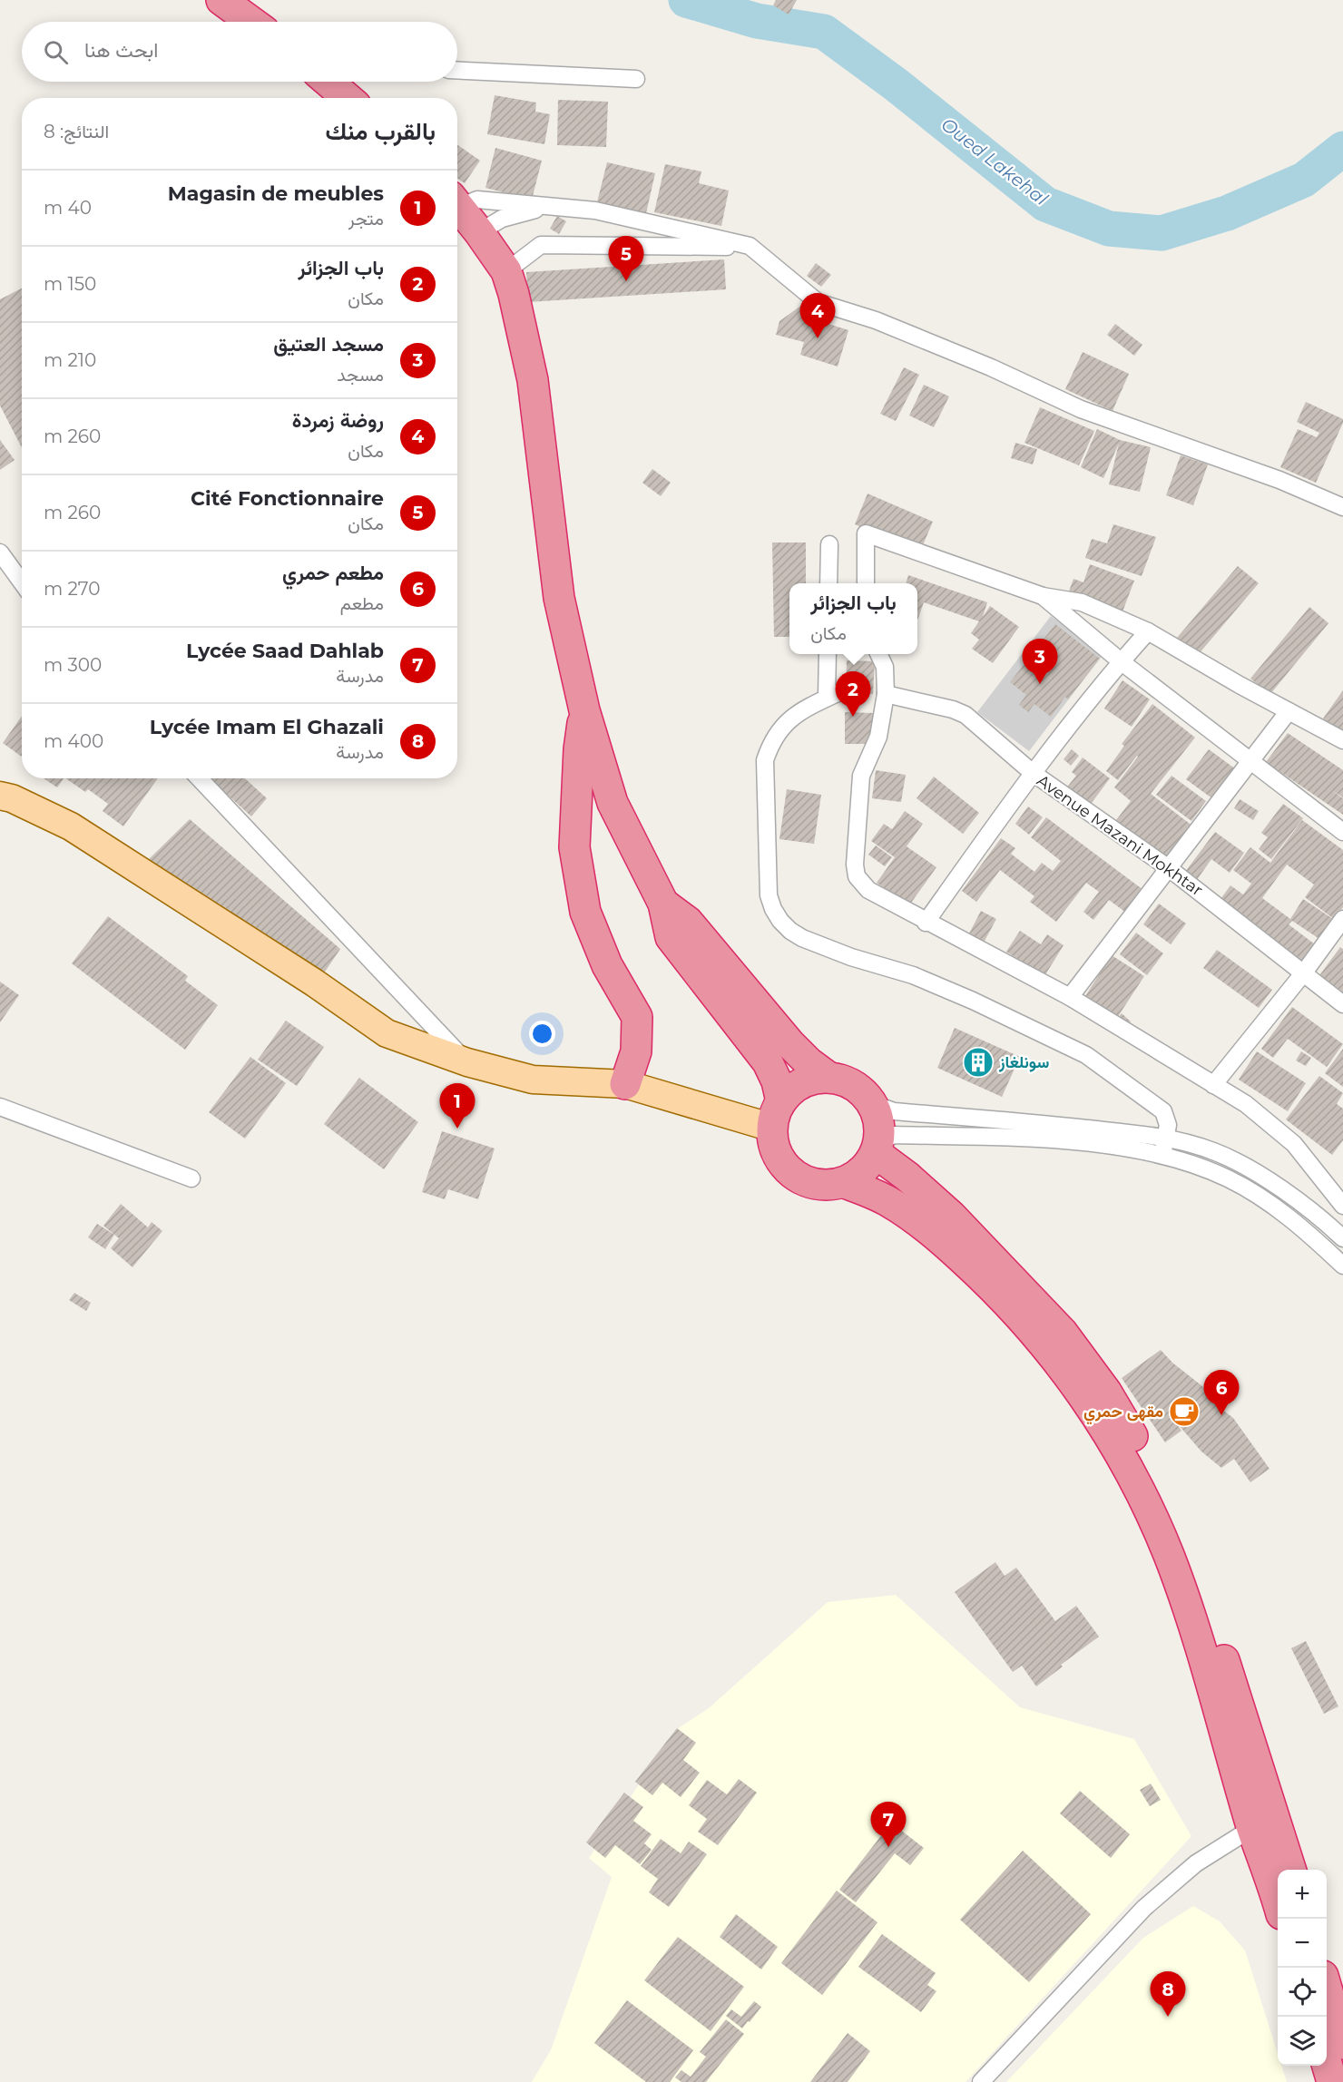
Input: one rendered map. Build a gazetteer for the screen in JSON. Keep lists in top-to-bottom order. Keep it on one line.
{"streets":{"street":["Avenue Mazani Mokhtar"]},"water":["Oued Lakehal"],"places":{"building":["سونلغاز"],"cafe":["مقهى حمري"]},"page":{"search":"ابحث هنا","heading":["بالقرب منك","النتائج: 8"],"list":[{"mark":"1","name":"Magasin de meubles","note":"متجر","value":"40 m"},{"mark":"2","name":"باب الجزائر","note":"مكان","value":"150 m"},{"mark":"3","name":"مسجد العتيق","note":"مسجد","value":"210 m"},{"mark":"4","name":"روضة زمردة","note":"مكان","value":"260 m"},{"mark":"5","name":"Cité Fonctionnaire","note":"مكان","value":"260 m"},{"mark":"6","name":"مطعم حمري","note":"مطعم","value":"270 m"},{"mark":"7","name":"Lycée Saad Dahlab","note":"مدرسة","value":"300 m"},{"mark":"8","name":"Lycée Imam El Ghazali","note":"مدرسة","value":"400 m"}],"pins":["5","4","3","2","1","6","7","8"],"popup":["باب الجزائر","مكان"],"map_buttons":["+","−"]}}
